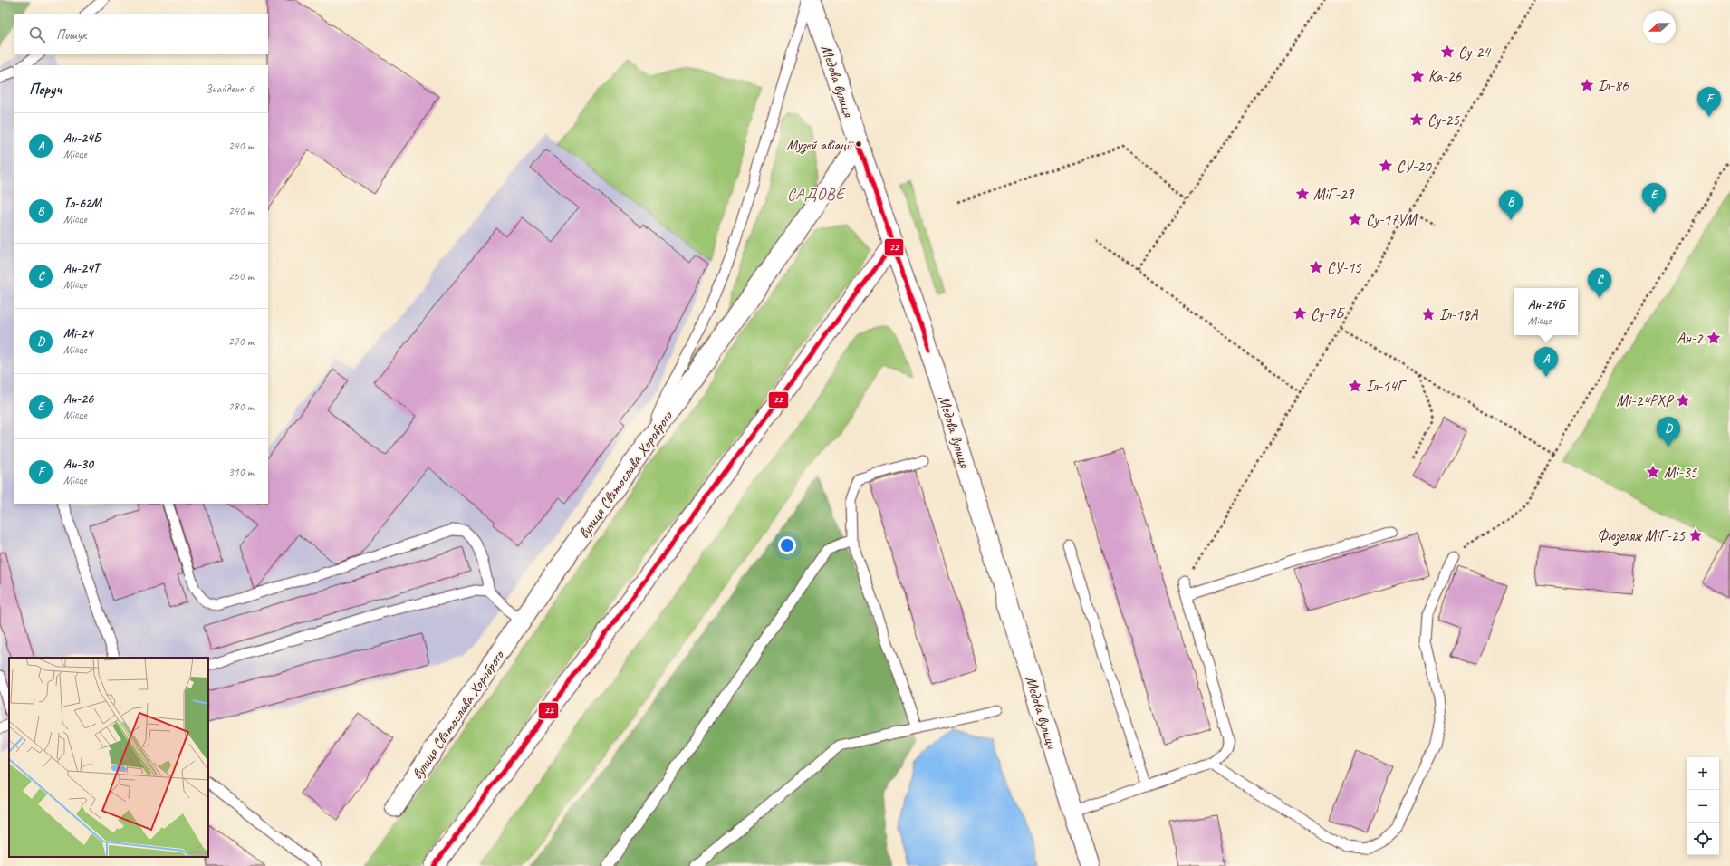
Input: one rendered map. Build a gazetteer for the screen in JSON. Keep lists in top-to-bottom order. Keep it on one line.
{"streets":{"street":["Медова вулиця","вулиця Святослава Хороброго"]},"crossings":[["Медова вулиця","вулиця Святослава Хороброго"]],"districts":["САДОВЕ"],"places":{"place":["Су-24","Ка-26","Іл-86","Су-25","СУ-20","МіГ-29","Су-17УМ","СУ-15","Су-7Б","Іл-18А","Ан-2","Іл-14Г","Мі-24РХР","Мі-35","Фюзеляж МіГ-25"],"other":["Музей авіації"]},"lines":["transit line 22"],"north":"left","page":{"search":"Пошук","heading":["Поруч","Знайдено: 6"],"pins":["F","E","B","C","A","D"],"list":[{"mark":"A","name":"Ан-24Б","note":"Місце","value":"240 m"},{"mark":"B","name":"Іл-62М","note":"Місце","value":"240 m"},{"mark":"C","name":"Ан-24Т","note":"Місце","value":"260 m"},{"mark":"D","name":"Мі-24","note":"Місце","value":"270 m"},{"mark":"E","name":"Ан-26","note":"Місце","value":"280 m"},{"mark":"F","name":"Ан-30","note":"Місце","value":"310 m"}],"popup":["Ан-24Б","Місце"],"map_buttons":["+","−"]}}
